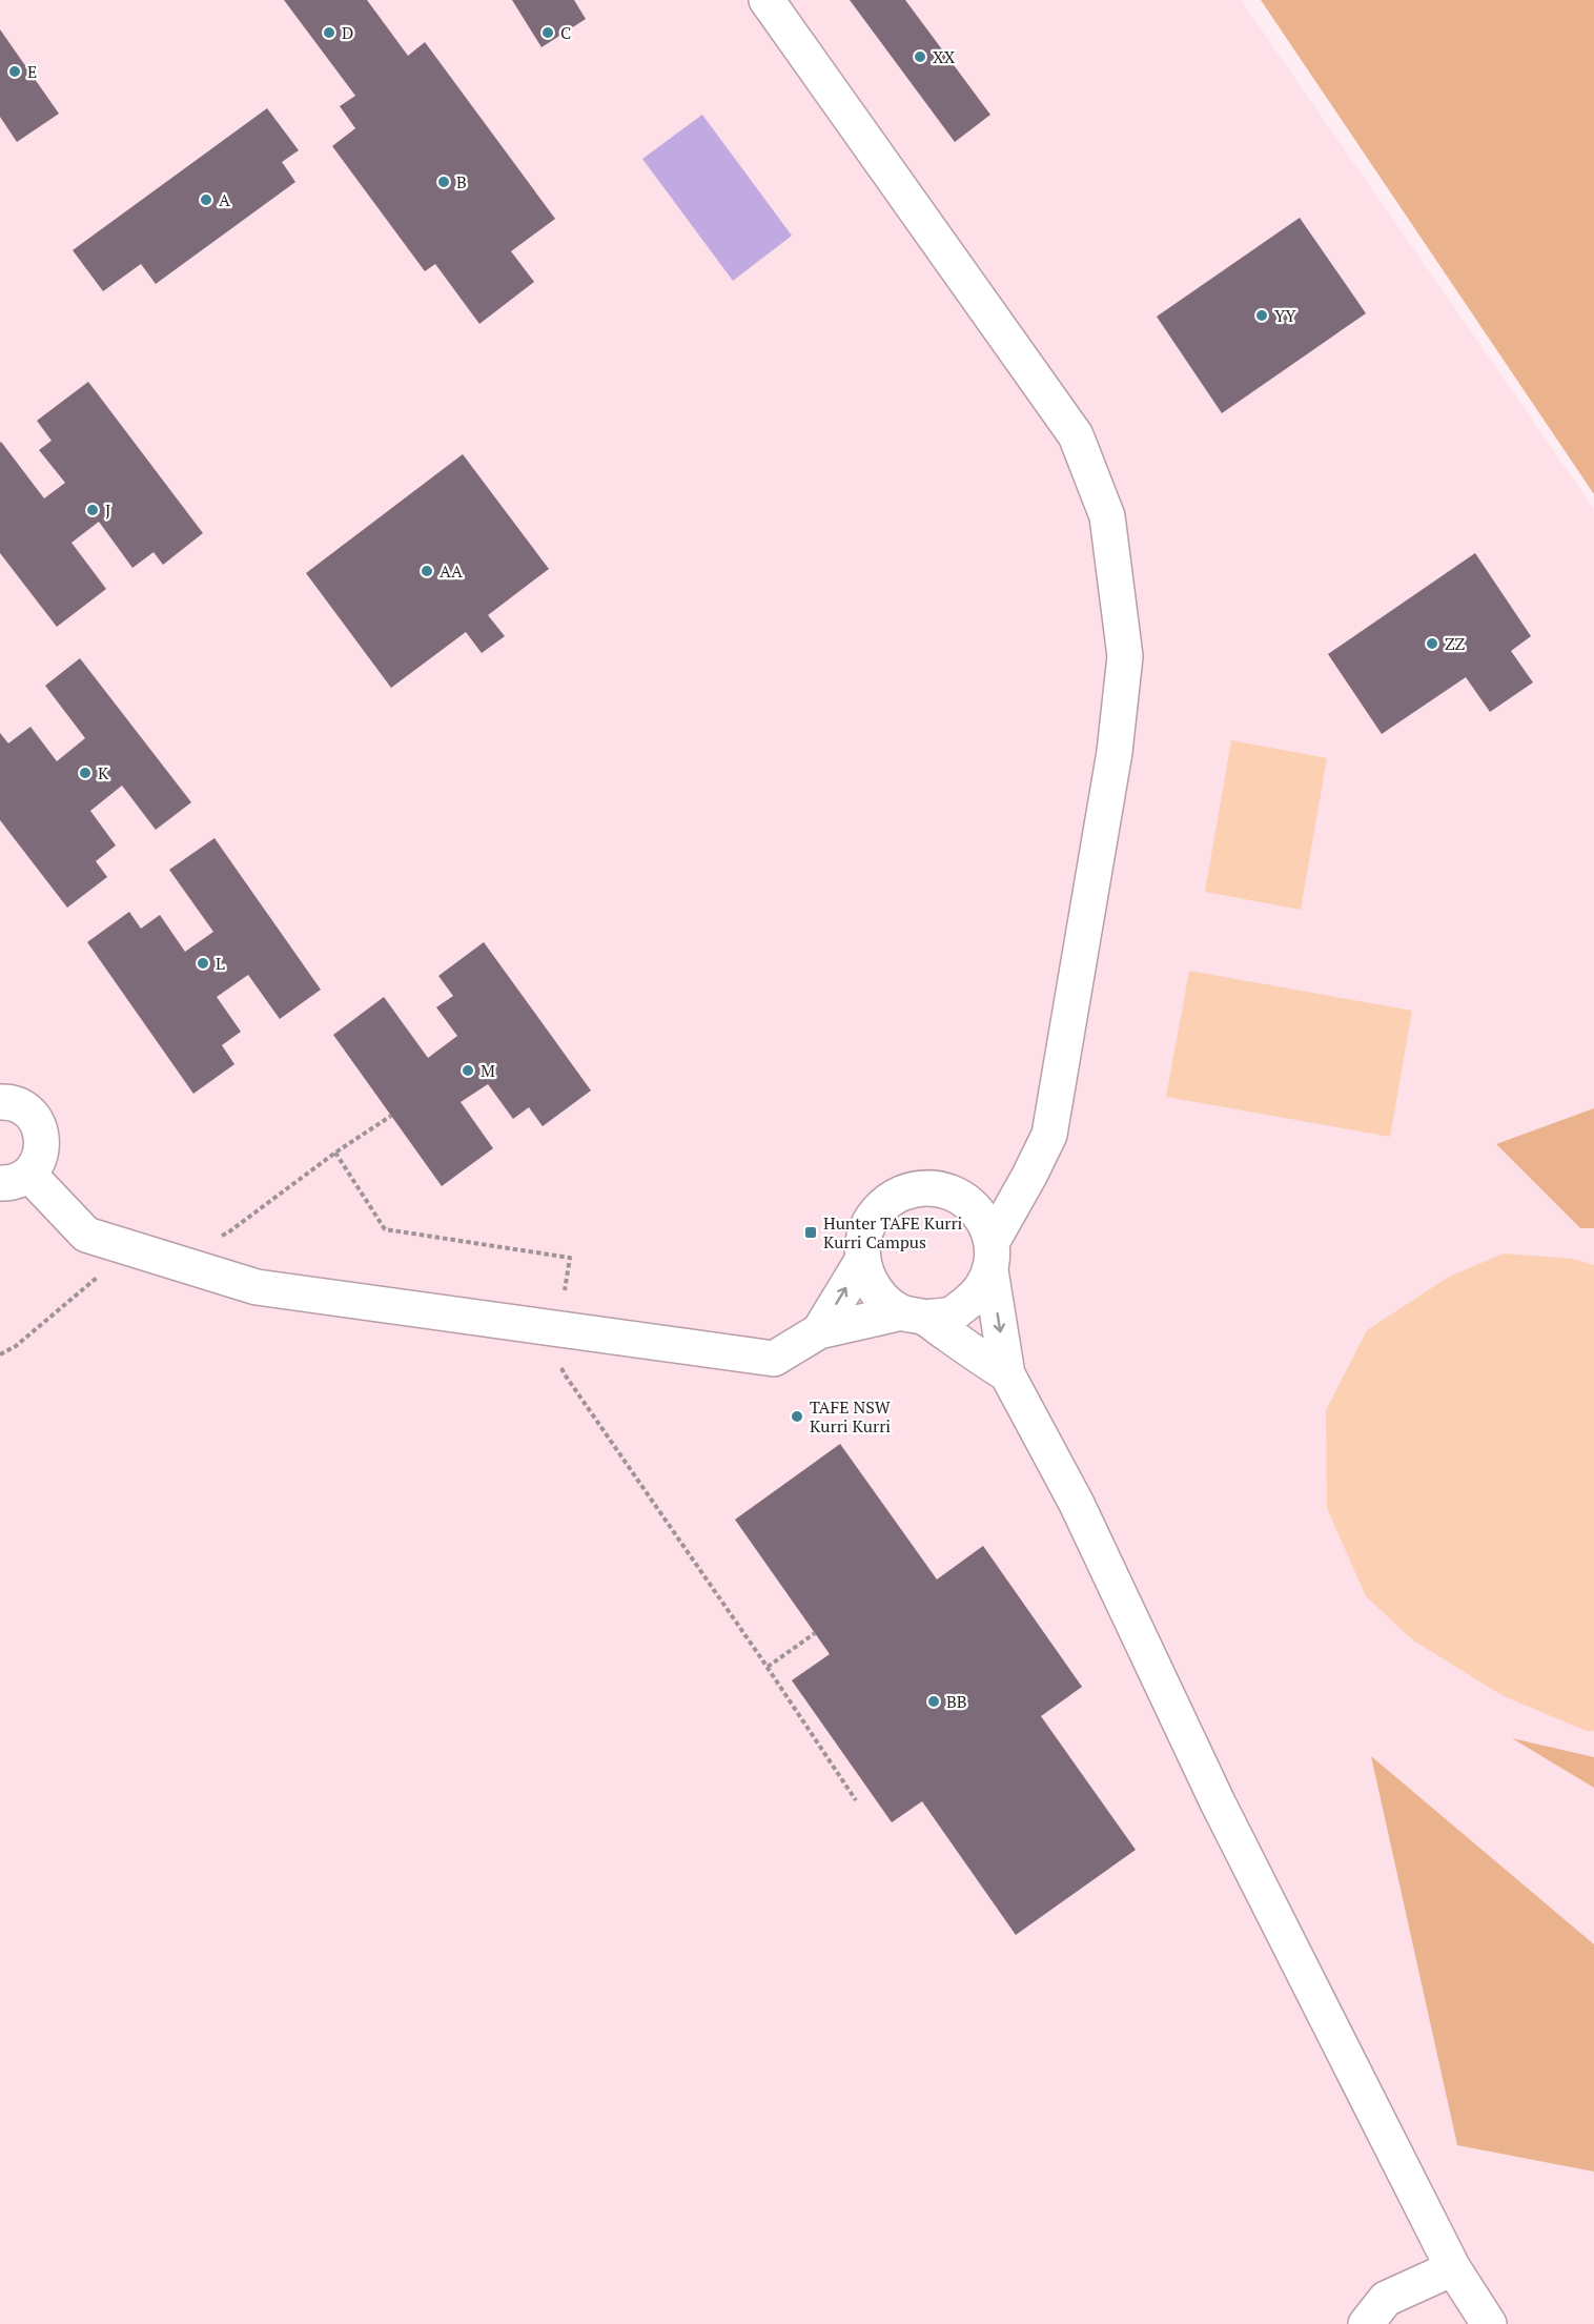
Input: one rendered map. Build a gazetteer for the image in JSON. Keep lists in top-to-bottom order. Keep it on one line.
{"places":{"other":["D","C","XX","E","B","A","YY","J","AA","ZZ","K","L","M","TAFE NSW Kurri Kurri","BB"],"transit":["Hunter TAFE Kurri Kurri Campus"]}}
